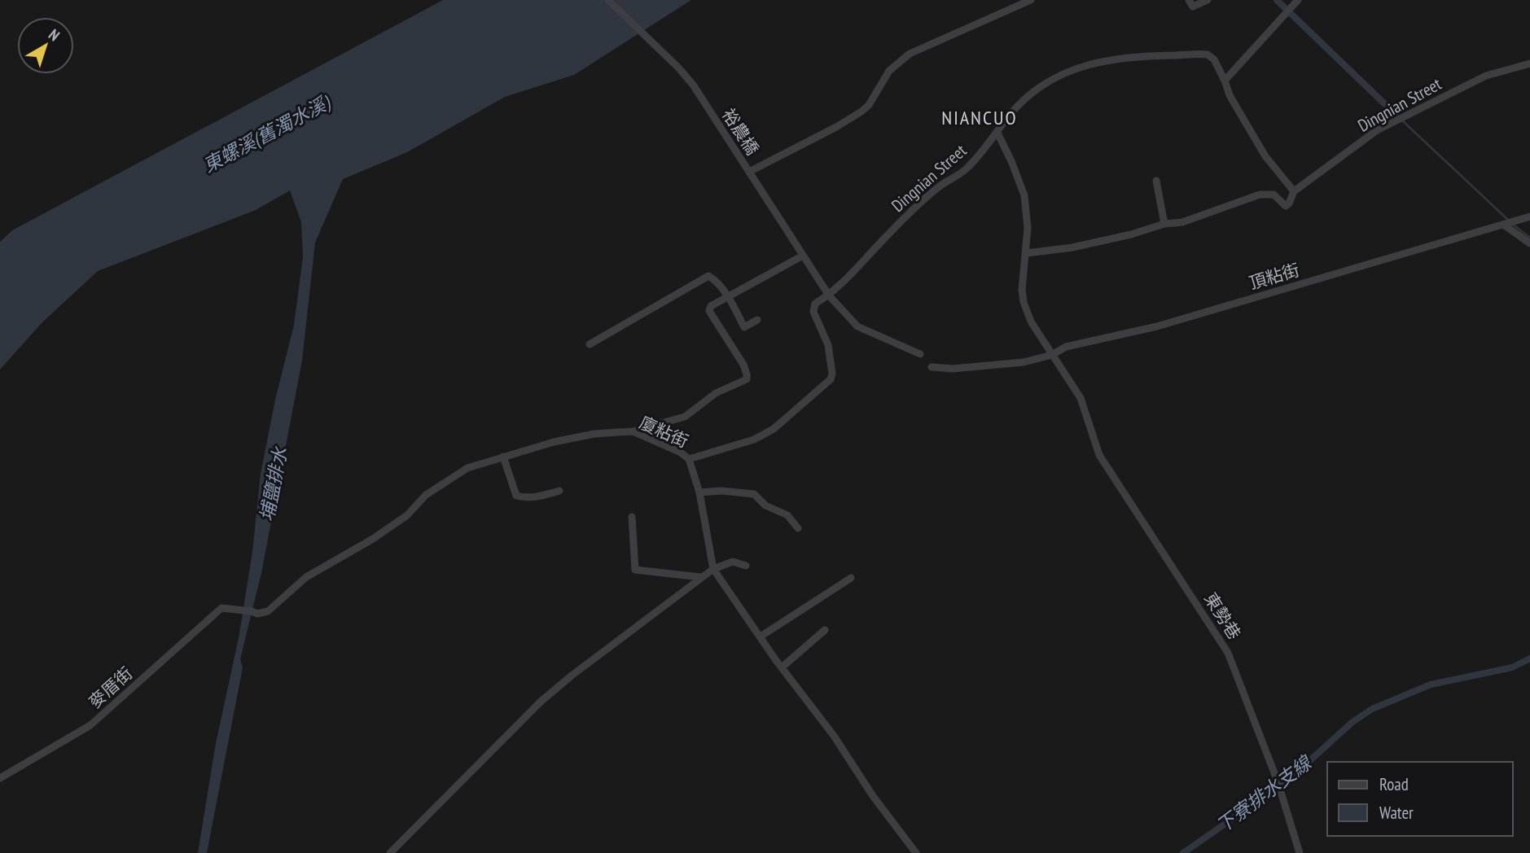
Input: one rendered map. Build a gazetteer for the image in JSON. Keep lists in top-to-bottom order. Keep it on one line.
{"streets":{"street":["Dingnian Street","裕農橋","頂粘街","廈粘街","東勢巷","麥厝街"]},"crossings":[["Dingnian Street","裕農橋"],["Dingnian Street","廈粘街"],["頂粘街","東勢巷"],["廈粘街","麥厝街"]],"districts":["NIANCUO"],"water":["東螺溪(舊濁水溪)","埔鹽排水","下寮排水支線"],"legend":["Road","Water"],"north":"top right"}
